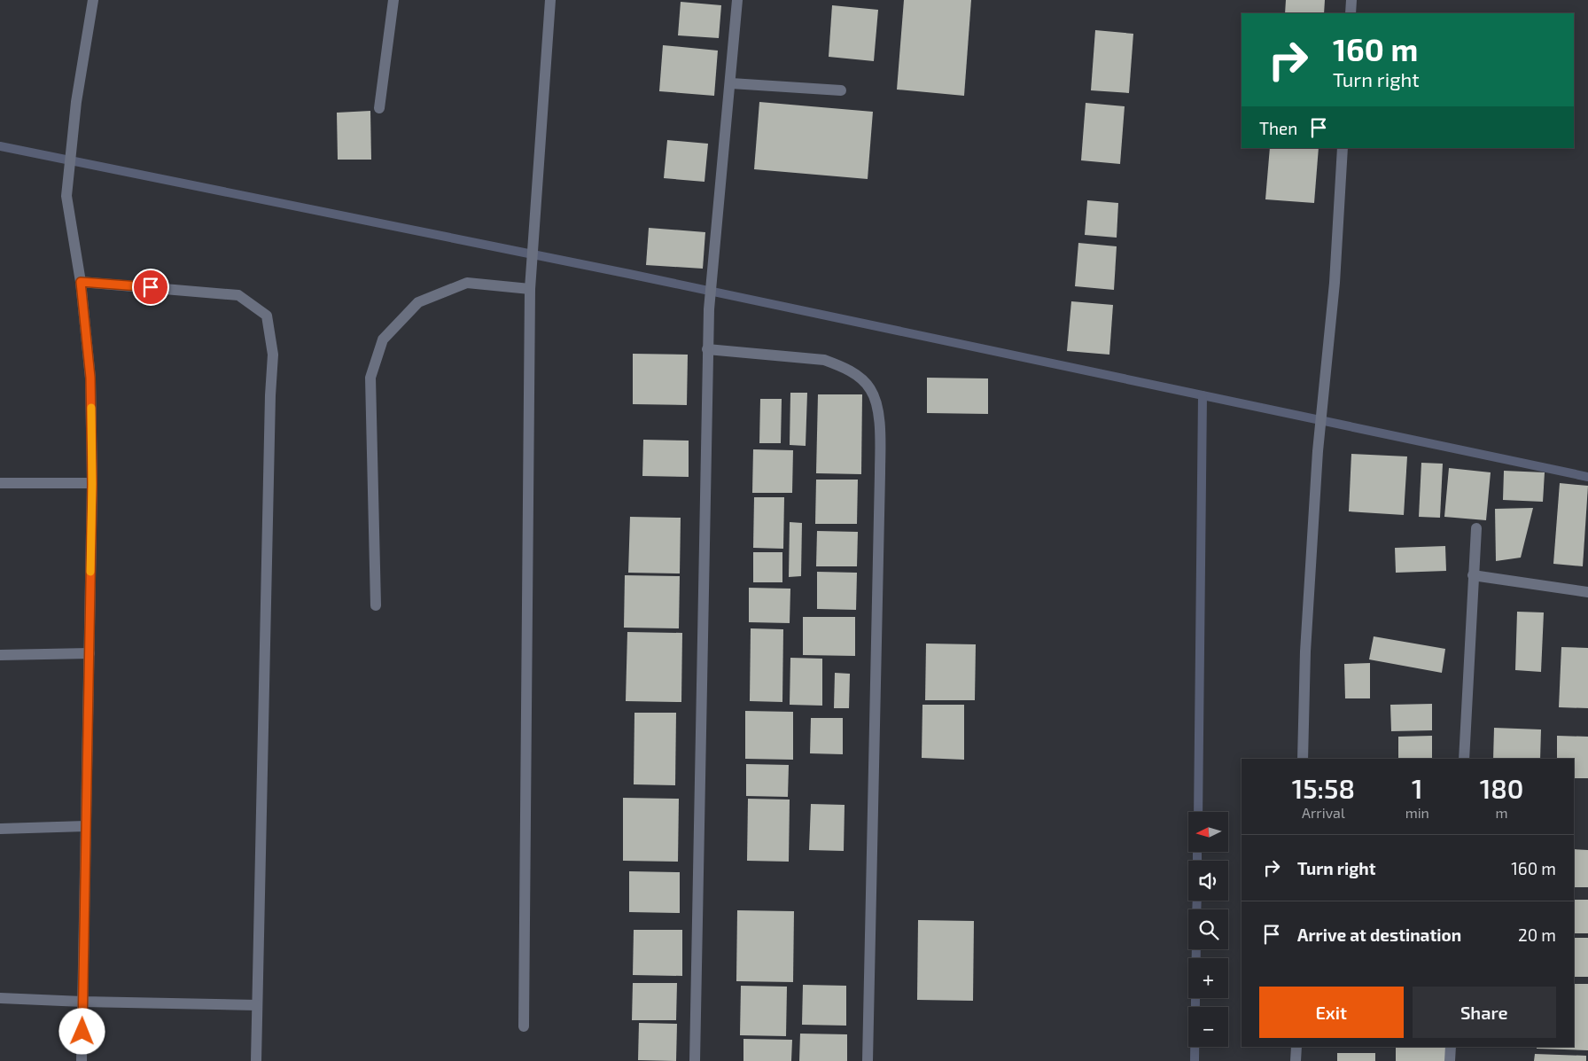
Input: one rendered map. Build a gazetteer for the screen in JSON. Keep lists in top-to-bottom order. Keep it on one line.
{"north":"left","page":{"turn":["160 m","Turn right"],"then":"Then","eta":["15:58","Arrival","1","min","180","m"],"map_buttons":["+","−"],"list":[{"name":"Turn right","value":"160 m"},{"name":"Arrive at destination","value":"20 m"}],"buttons":["Exit","Share"]}}
